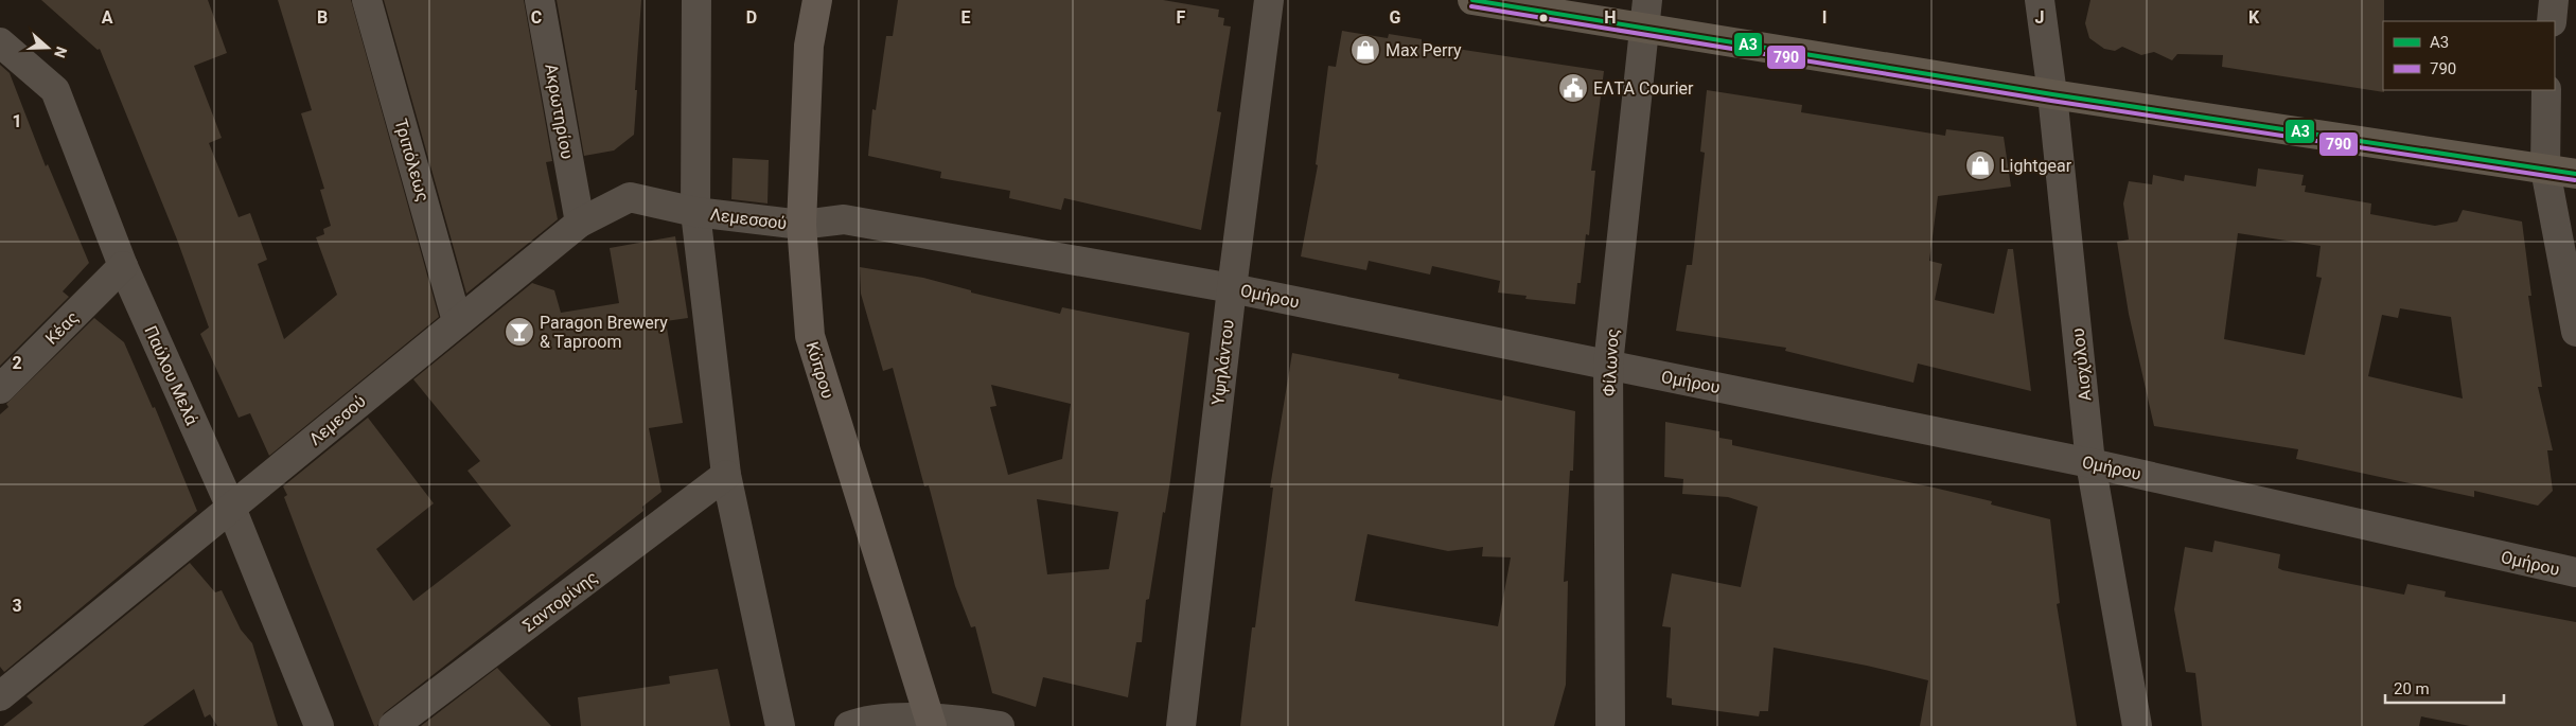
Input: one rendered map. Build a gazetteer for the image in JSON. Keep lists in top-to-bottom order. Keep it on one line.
{"streets":{"street":["Ακρωτηρίου","Τριπόλεως","Λεμεσσού","Ομήρου","Κέας","Υψηλάντου","Φίλωνος","Αισχύλου","Κύπρου","Παύλου Μελά","Λεμεσού","Σαντορίνης"]},"crossings":[["Ακρωτηρίου","Λεμεσού"],["Τριπόλεως","Λεμεσού"],["Λεμεσσού","Ομήρου"],["Λεμεσσού","Κύπρου"],["Λεμεσσού","Λεμεσού"],["Ομήρου","Υψηλάντου"],["Ομήρου","Φίλωνος"],["Ομήρου","Αισχύλου"],["Ομήρου","Κύπρου"],["Κέας","Παύλου Μελά"],["Παύλου Μελά","Λεμεσού"]],"places":{"shop":["Max Perry","Lightgear"],"public building":["ΕΛΤΑ Courier"],"bar":["Paragon Brewery & Taproom"]},"lines":["transit line Α3","transit line 790"],"legend":["Α3","790"],"scale_bar":"20 m","north":"right","grid":{"columns":["A","B","C","D","E","F","G","H","I","J","K"],"rows":["1","2","3"]}}
